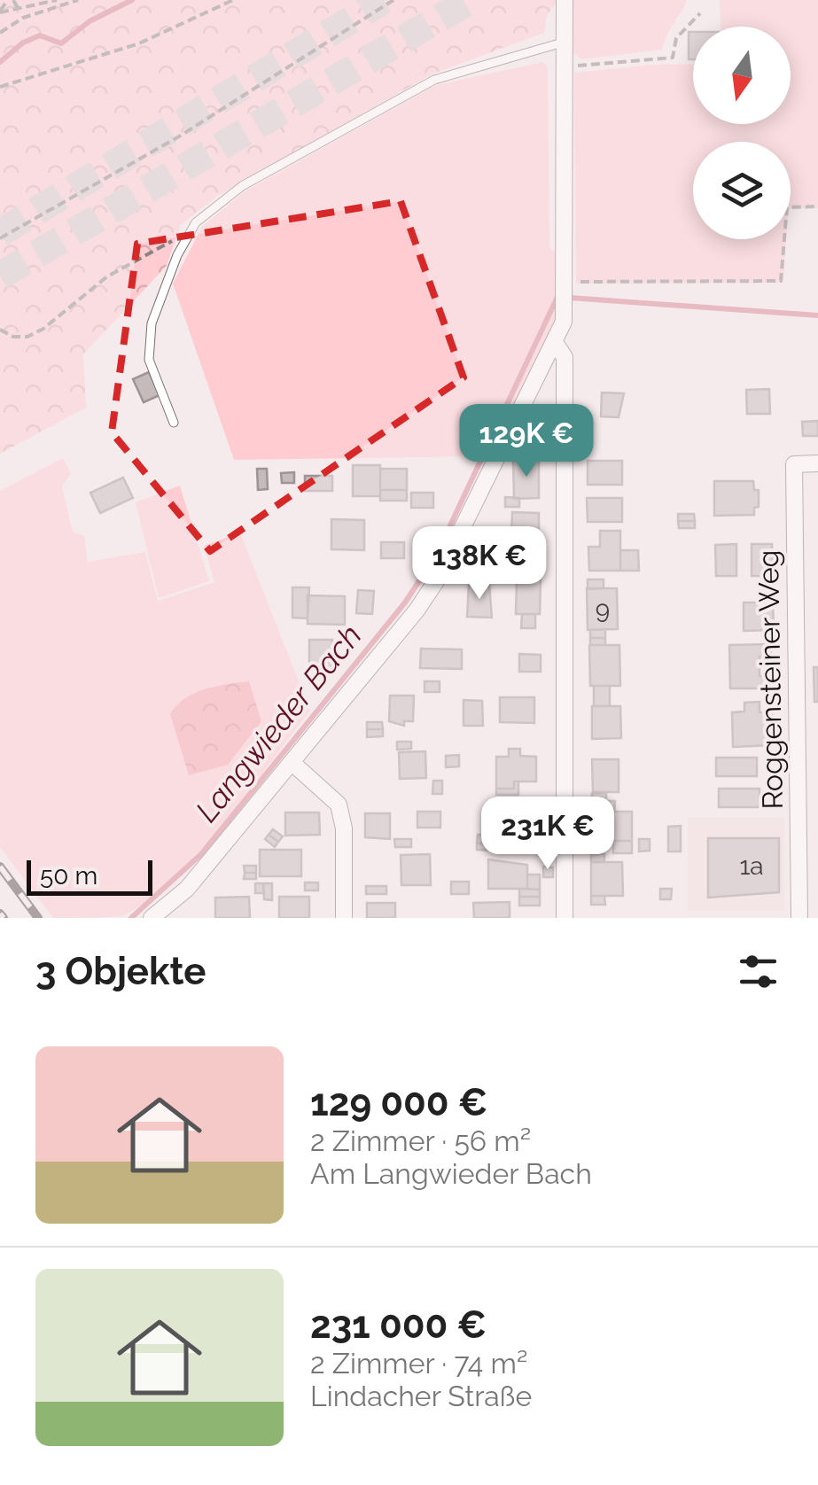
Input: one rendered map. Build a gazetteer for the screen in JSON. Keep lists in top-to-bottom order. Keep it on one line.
{"streets":{"street":["Roggensteiner Weg"]},"water":["Langwieder Bach"],"house_numbers":["9","1a"],"scale_bar":"50 m","north":"bottom","page":{"price":["129K €","138K €","231K €"],"scale":"50 m","heading":"3 Objekte","list":[{"name":"129 000 €","note":"2 Zimmer · 56 m² · Am Langwieder Bach"},{"name":"231 000 €","note":"2 Zimmer · 74 m² · Lindacher Straße"}]}}
